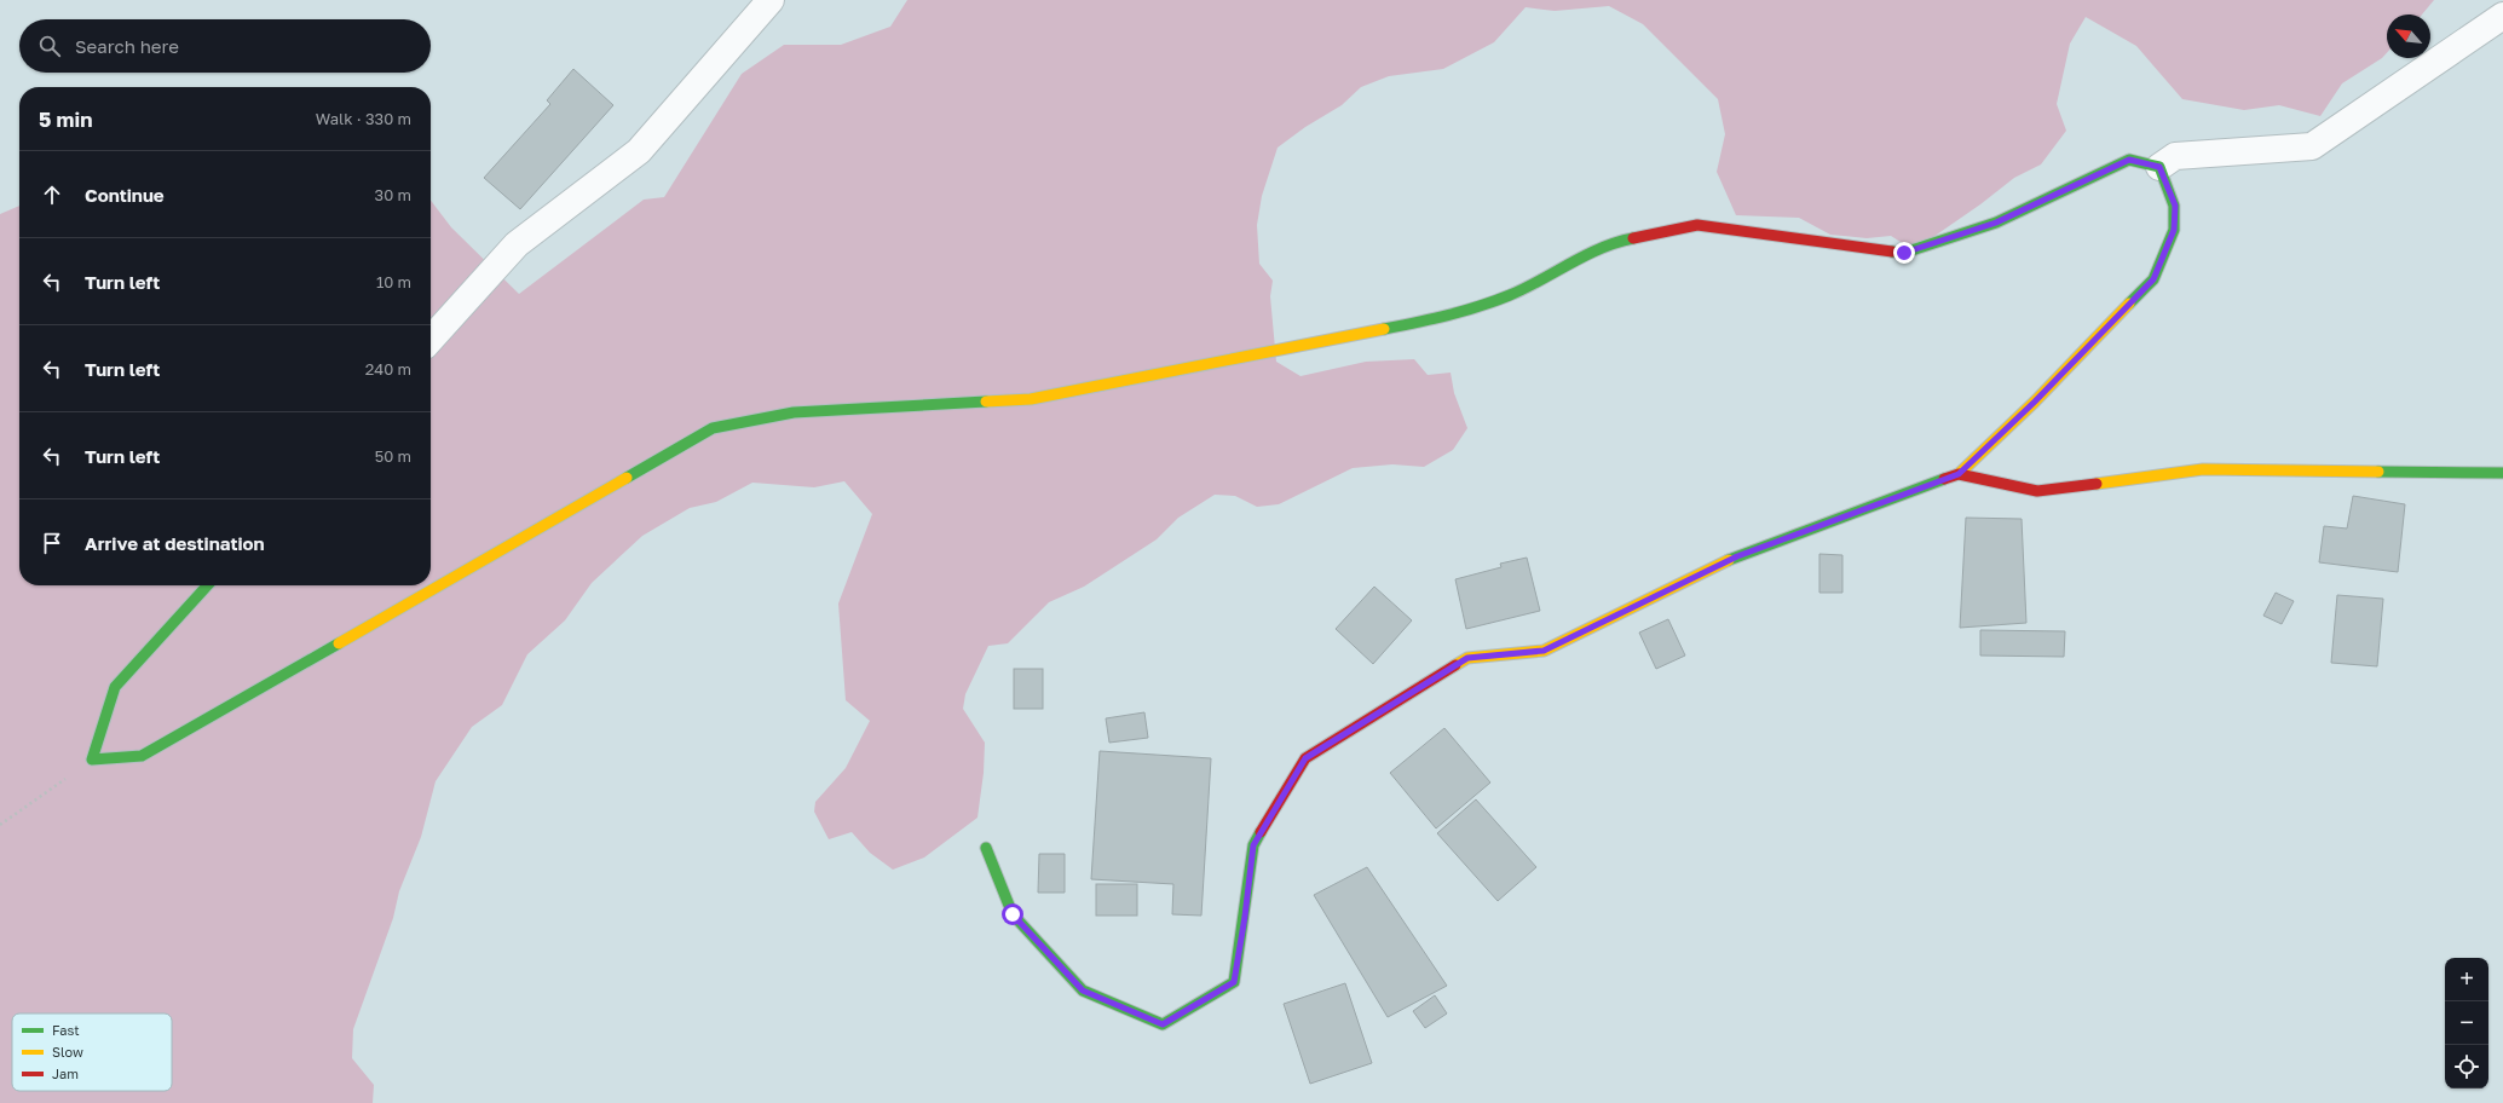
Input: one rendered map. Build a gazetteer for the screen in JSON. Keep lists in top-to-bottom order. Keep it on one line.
{"legend":["Fast","Slow","Jam"],"north":"top left","page":{"search":"Search here","heading":["5 min","Walk · 330 m"],"list":[["Continue","30 m"],["Turn left","10 m"],["Turn left","240 m"],["Turn left","50 m"],"Arrive at destination"],"map_buttons":["+","−"]}}
